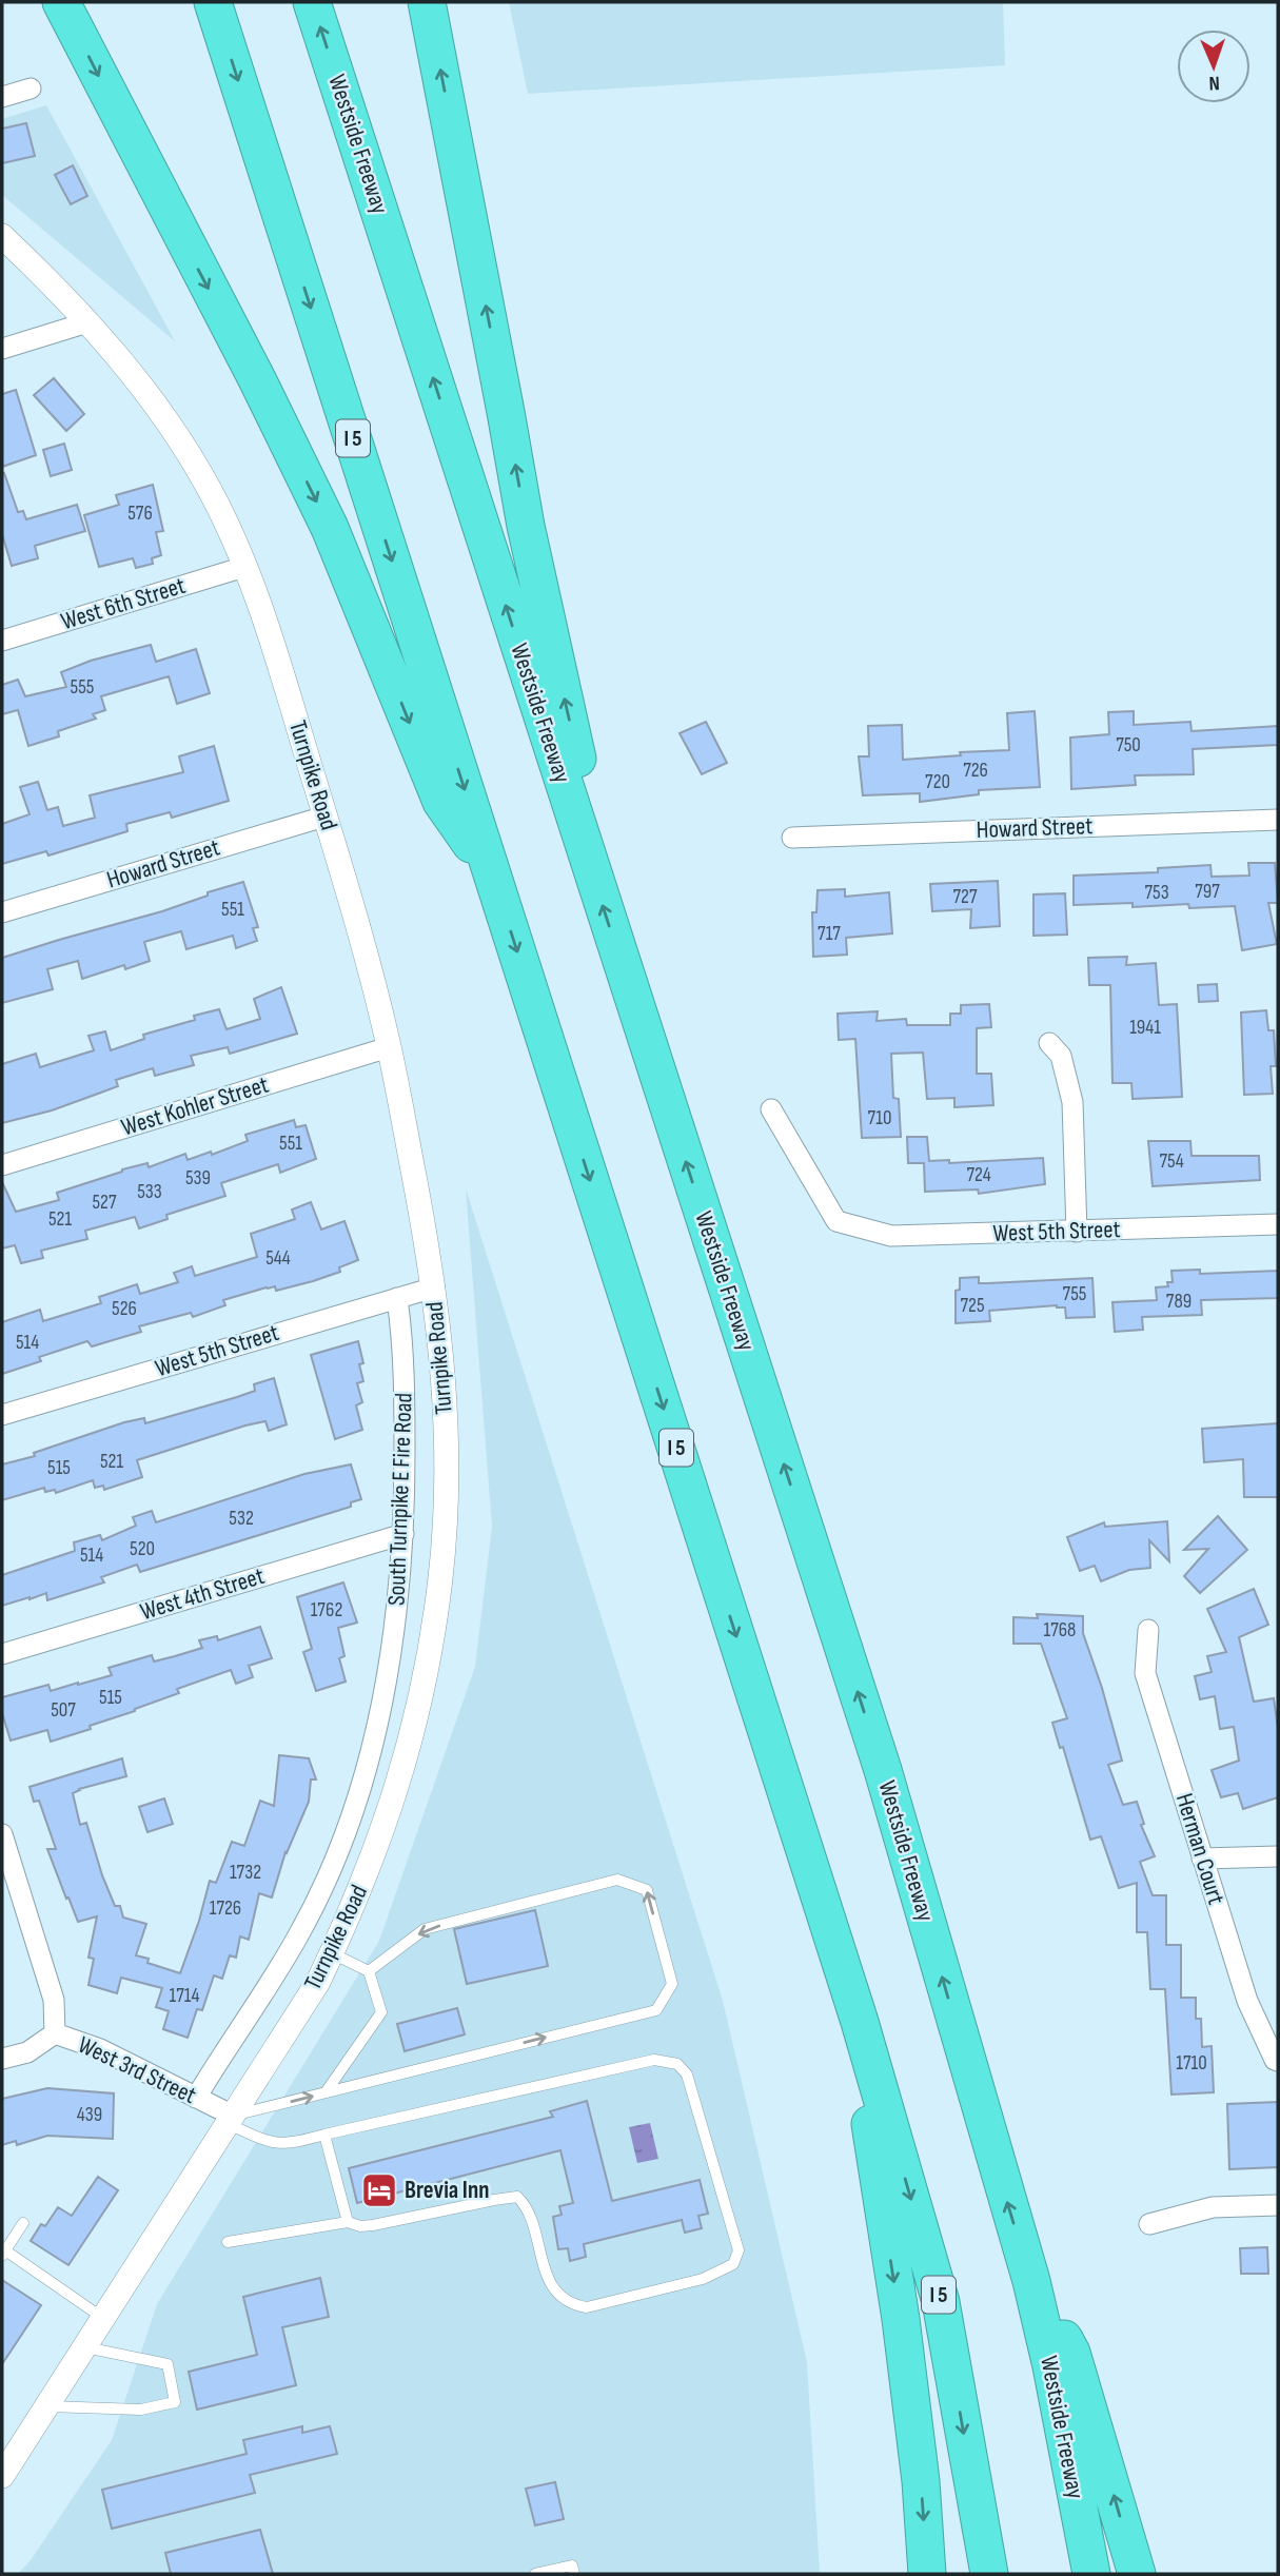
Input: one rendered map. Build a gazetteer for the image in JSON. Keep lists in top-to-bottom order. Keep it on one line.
{"streets":{"highway":["Westside Freeway","I 5"],"street":["West 6th Street","Turnpike Road","Howard Street","West Kohler Street","West 5th Street","South Turnpike E Fire Road","West 4th Street","Herman Court","West 3rd Street"]},"crossings":[["West 6th Street","Turnpike Road"],["Turnpike Road","Howard Street"],["Turnpike Road","West Kohler Street"],["Turnpike Road","West 5th Street"],["Turnpike Road","West 3rd Street"],["West 5th Street","South Turnpike E Fire Road"],["South Turnpike E Fire Road","West 4th Street"],["South Turnpike E Fire Road","West 3rd Street"]],"places":{"hotel":["Brevia Inn"]},"house_numbers":["576","555","750","726","720","797","753","727","551","717","1941","710","551","754","724","539","533","527","521","544","755","789","725","526","514","521","515","532","520","514","1762","1768","515","507","1732","1726","1714","1710","439"],"north":"bottom"}
